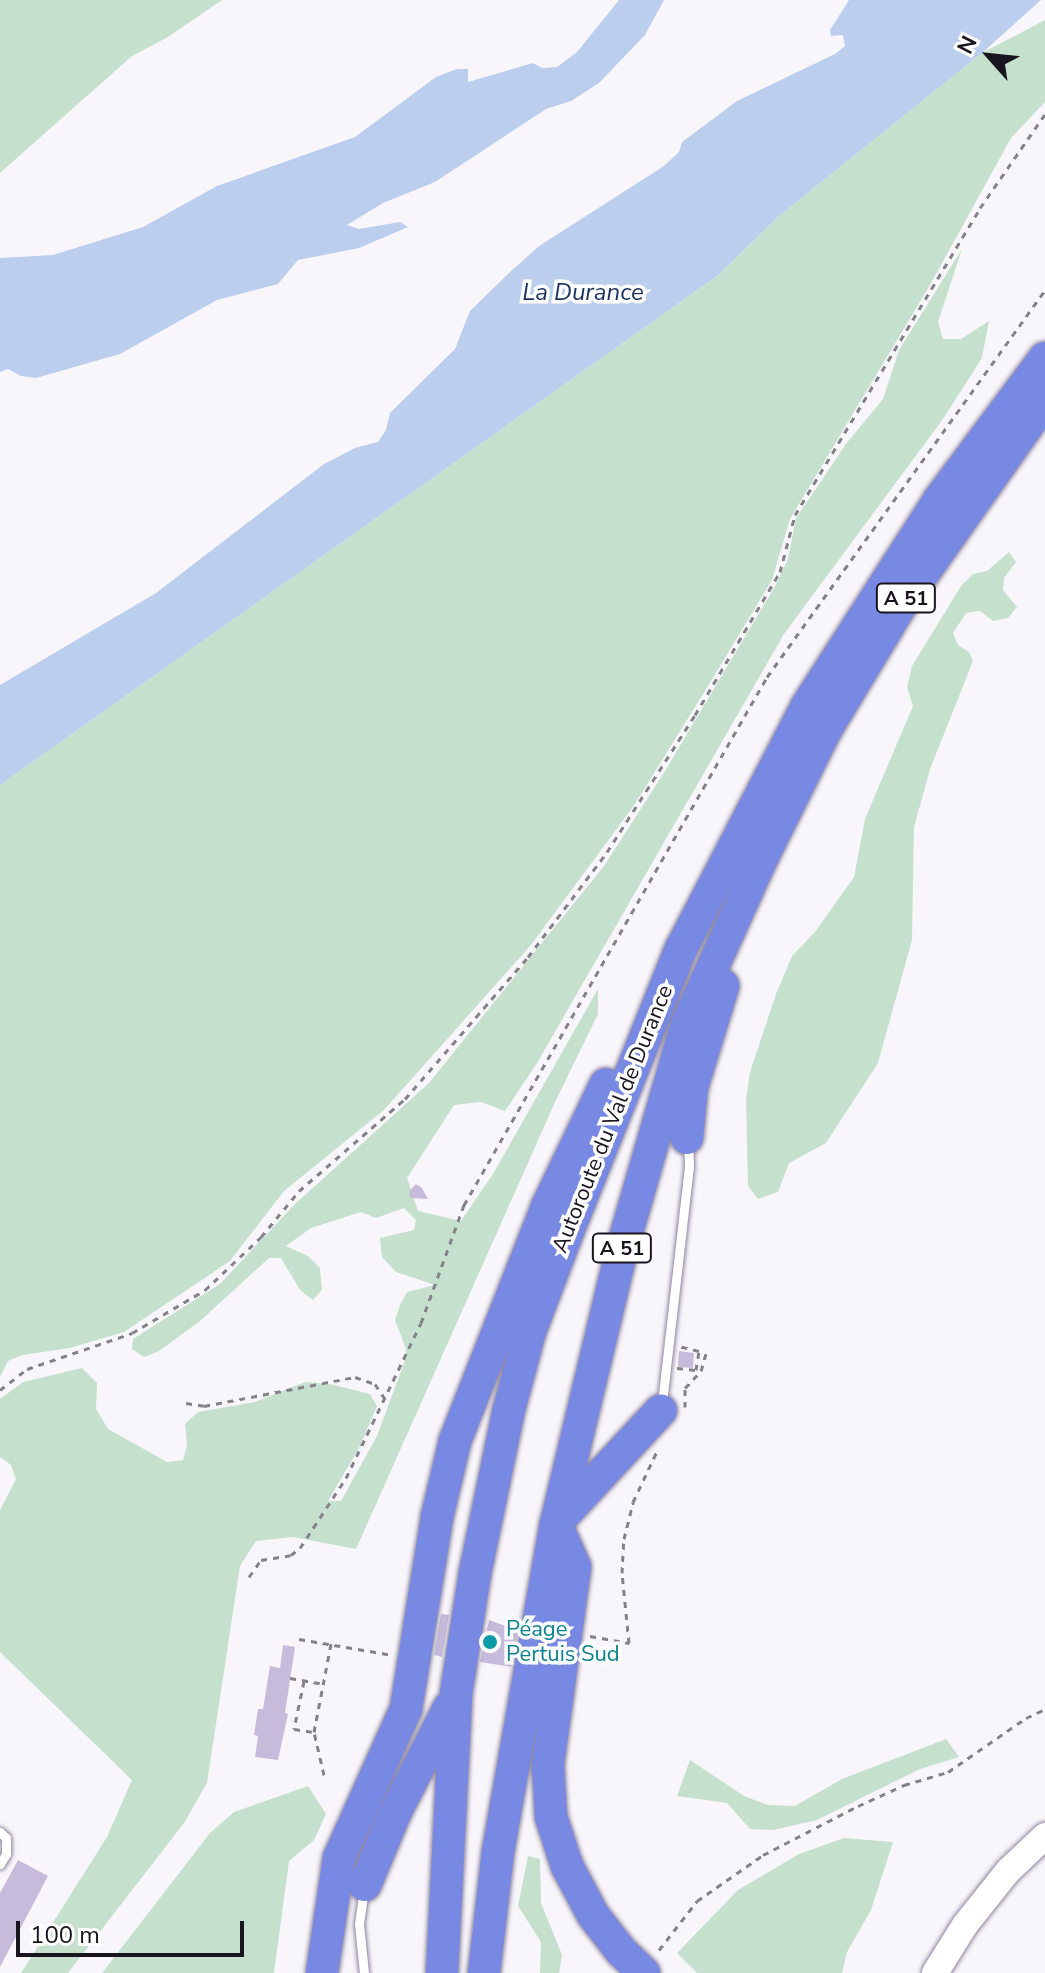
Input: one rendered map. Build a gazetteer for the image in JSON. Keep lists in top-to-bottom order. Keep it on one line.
{"streets":{"highway":["A 51","Autoroute du Val de Durance"]},"water":["La Durance"],"places":["Péage Pertuis Sud"],"scale_bar":"100 m","north":"top left"}
